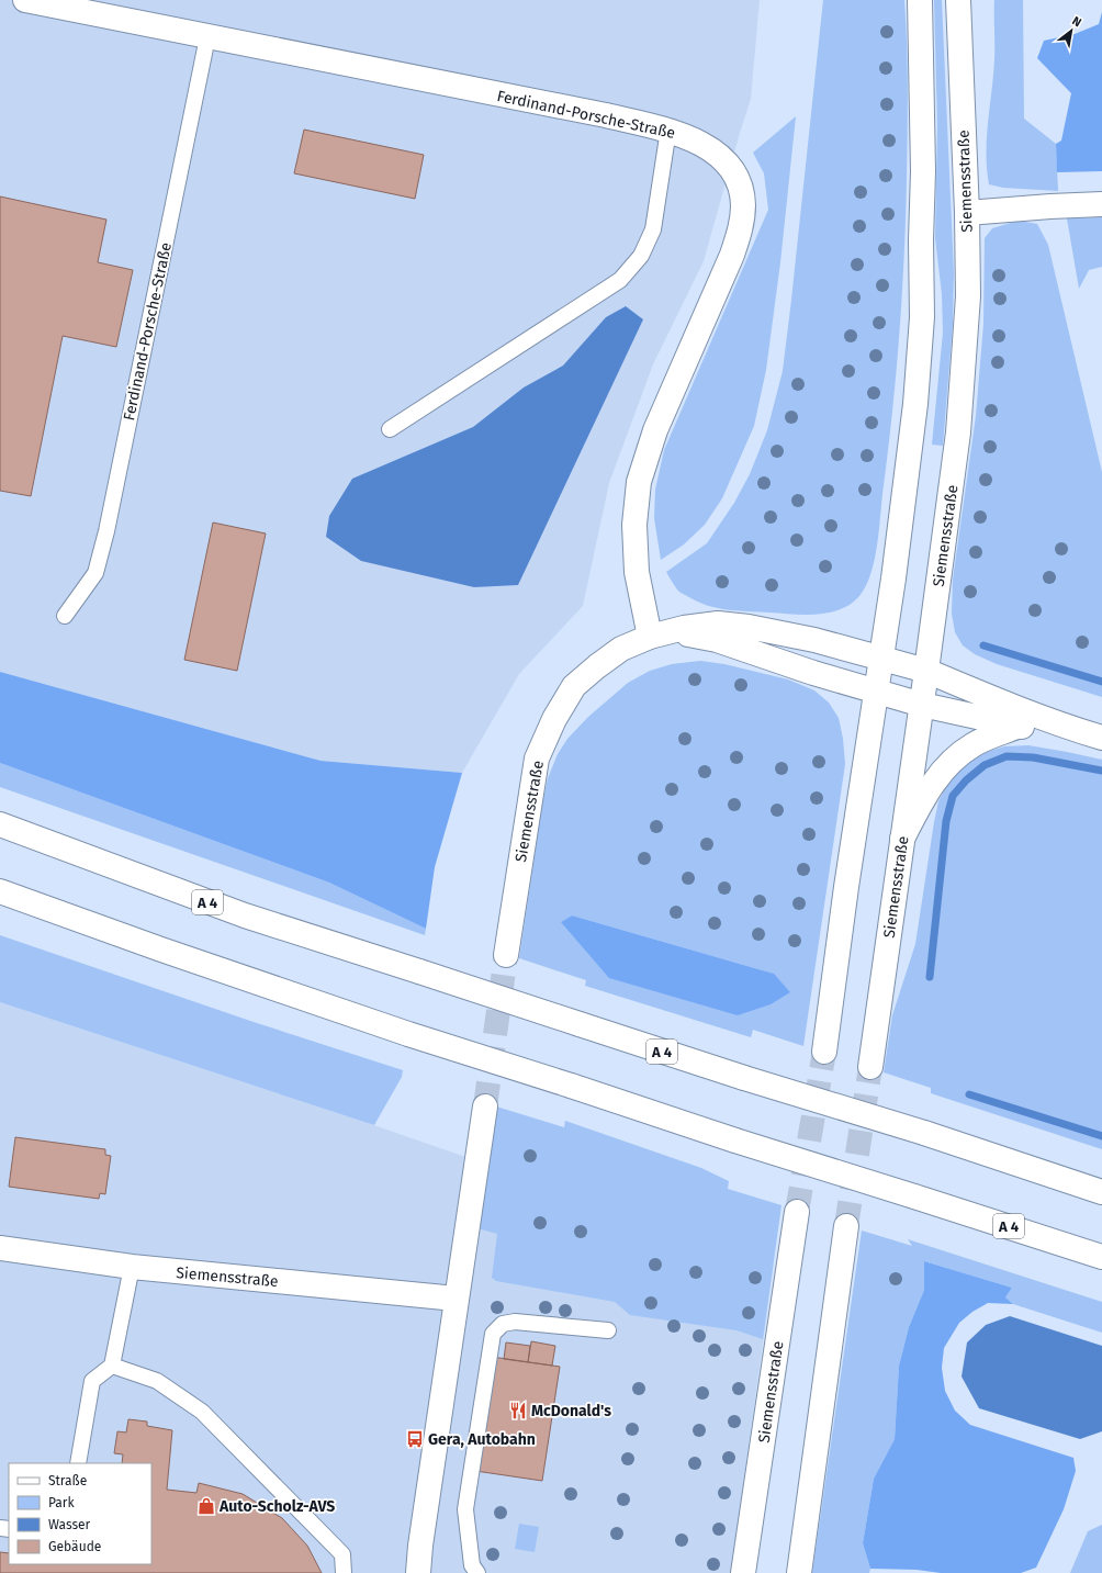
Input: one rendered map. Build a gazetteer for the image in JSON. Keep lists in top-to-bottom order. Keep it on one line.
{"streets":{"main road":["Ferdinand-Porsche-Straße","Siemensstraße","A 4"]},"crossings":[["Ferdinand-Porsche-Straße","Siemensstraße"]],"places":{"restaurant":["McDonald's"],"bus stop":["Gera, Autobahn"],"shop":["Auto-Scholz-AVS"]},"legend":["Straße","Park","Wasser","Gebäude"],"north":"top right"}
